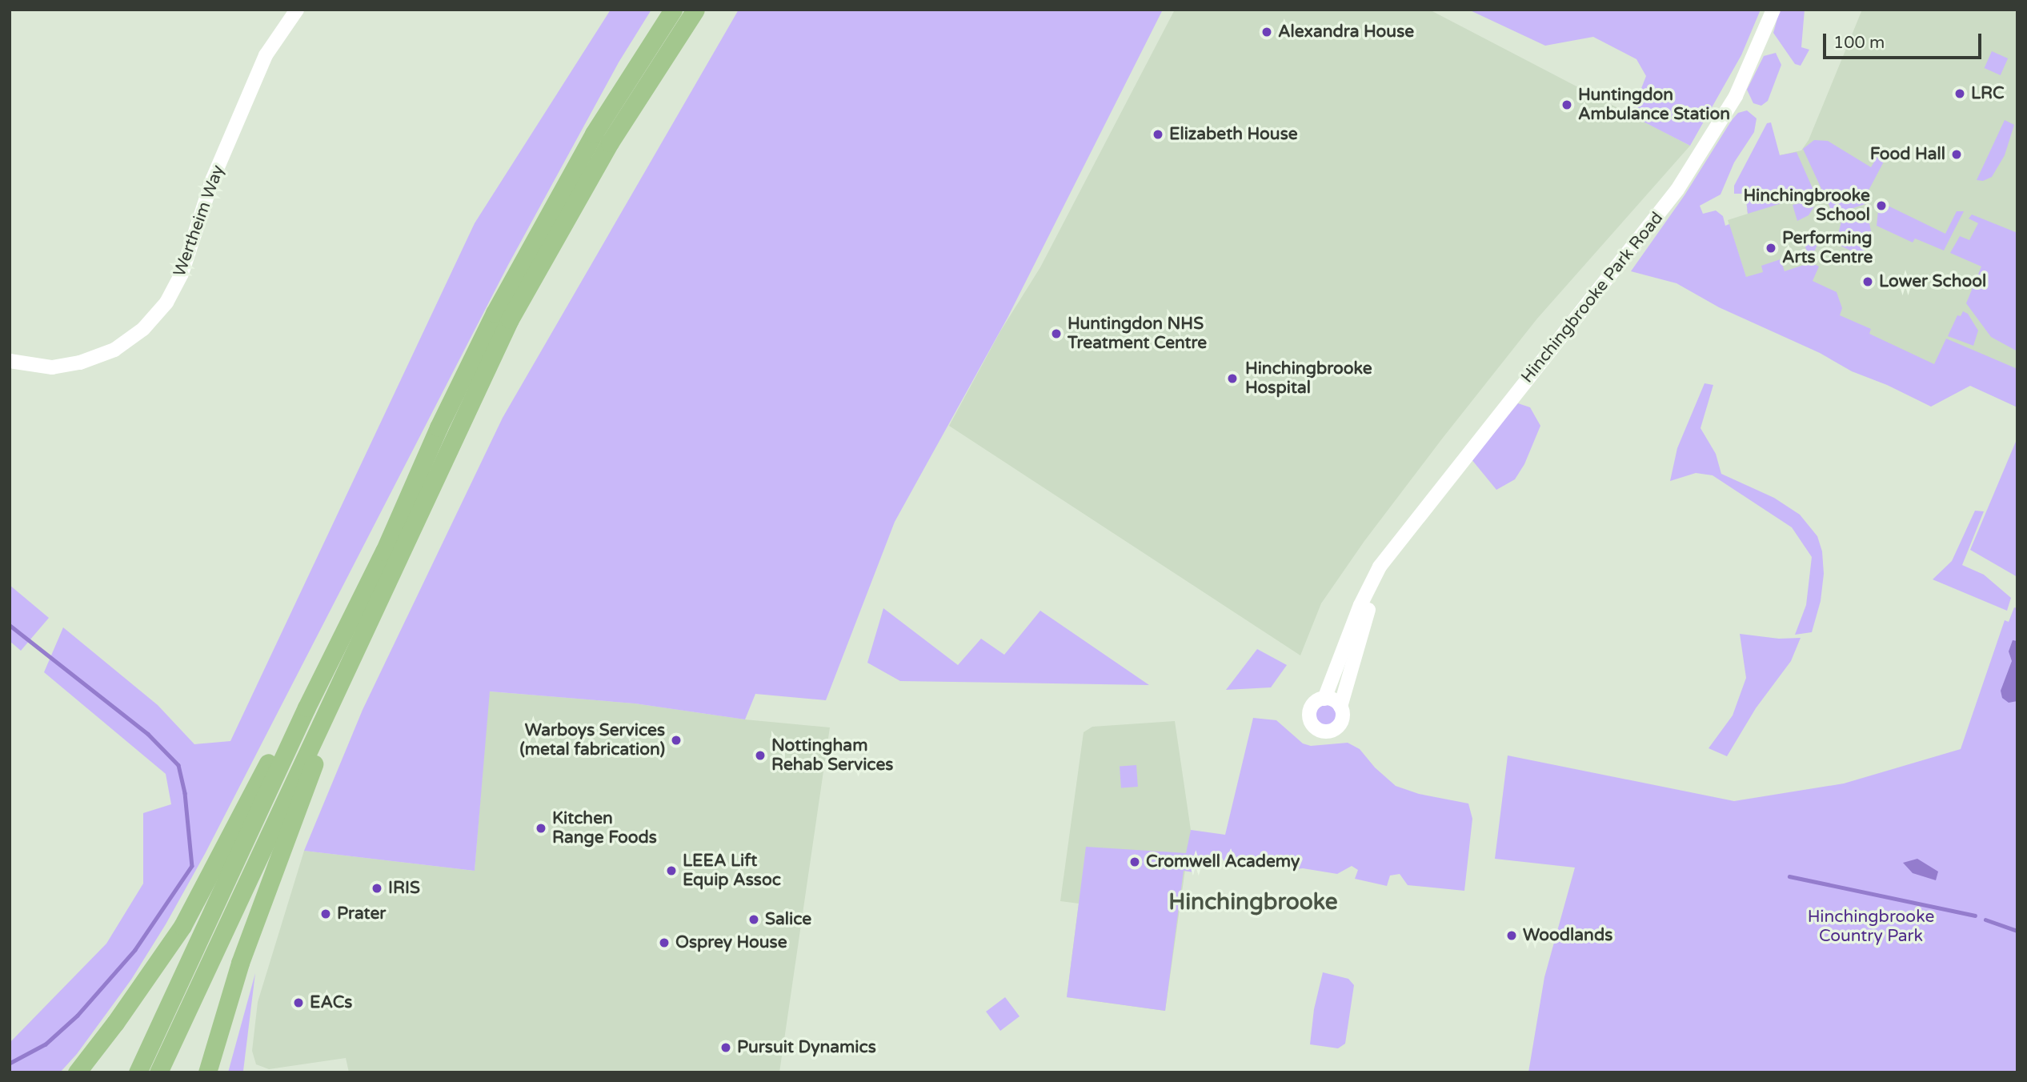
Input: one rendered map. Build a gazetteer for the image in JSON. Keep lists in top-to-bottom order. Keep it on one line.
{"streets":{"street":["Wertheim Way","Hinchingbrooke Park Road"]},"districts":["Hinchingbrooke"],"parks":["Hinchingbrooke Country Park"],"places":["Alexandra House","LRC","Huntingdon Ambulance Station","Elizabeth House","Food Hall","Hinchingbrooke School","Performing Arts Centre","Lower School","Huntingdon NHS Treatment Centre","Hinchingbrooke Hospital","Warboys Services (metal fabrication)","Nottingham Rehab Services","Kitchen Range Foods","Cromwell Academy","LEEA Lift Equip Assoc","IRIS","Prater","Salice","Woodlands","Osprey House","EACs","Pursuit Dynamics"],"scale_bar":"100 m"}
